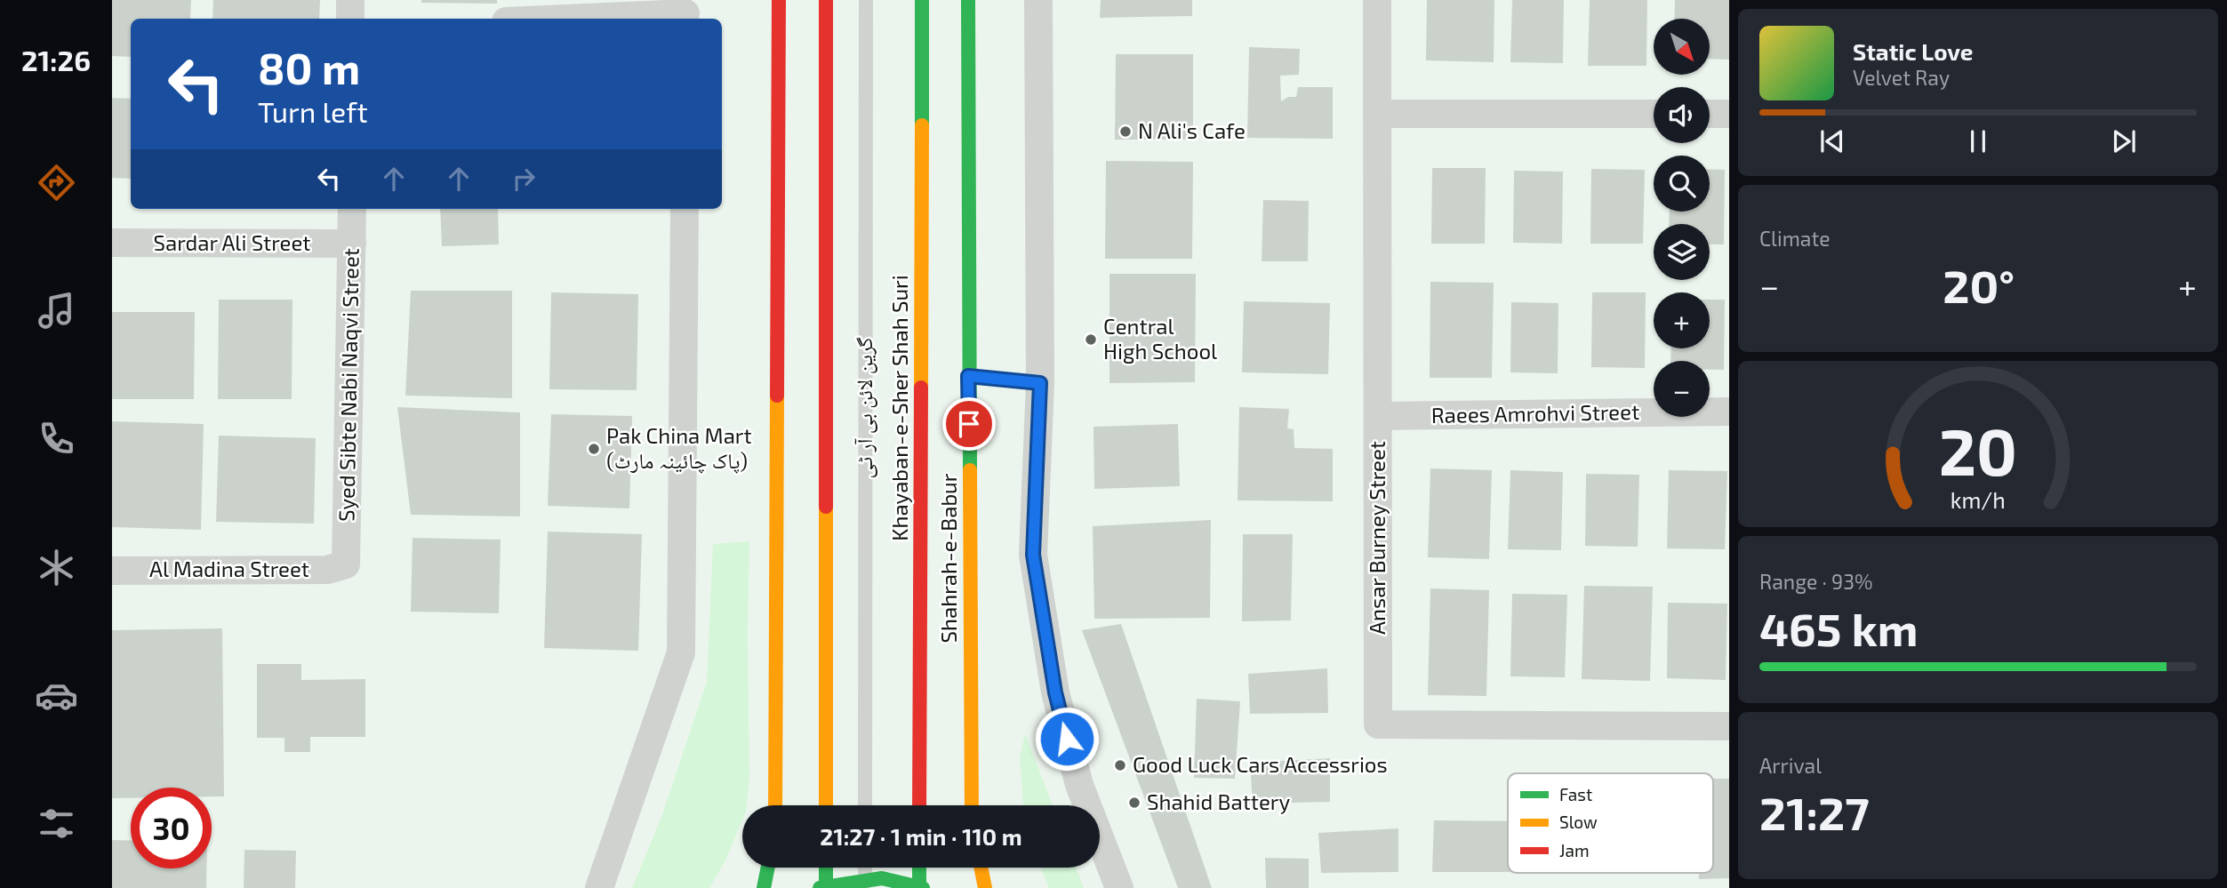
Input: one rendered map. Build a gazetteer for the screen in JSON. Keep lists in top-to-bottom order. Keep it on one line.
{"streets":{"main road":["Khayaban-e-Sher Shah Suri","Shahrah-e-Babur"],"street":["Sardar Ali Street","Syed Sibte Nabi Naqvi Street","Raees Amrohvi Street","Ansar Burney Street","Al Madina Street"],"lane":["گرین لائن بی آر ٹی"]},"crossings":[["Sardar Ali Street","Syed Sibte Nabi Naqvi Street"],["Syed Sibte Nabi Naqvi Street","Al Madina Street"],["Raees Amrohvi Street","Ansar Burney Street"]],"places":["N Ali's Cafe","Central High School","Pak China Mart (پاک چائینہ مارٹ)","Good Luck Cars Accessrios","Shahid Battery"],"legend":["Fast","Slow","Jam"],"north":"bottom right","page":{"tabs":"21:26","map_buttons":["+","−"],"turn":["80 m","Turn left"],"song":["Static Love","Velvet Ray"],"tile":["Climate",["Range · 93%","465 km"],["Arrival","21:27"]],"heat":["−","20°","+"],"limit":"30","trip":"21:27 · 1 min · 110 m","gauge":["20","km/h"]}}
